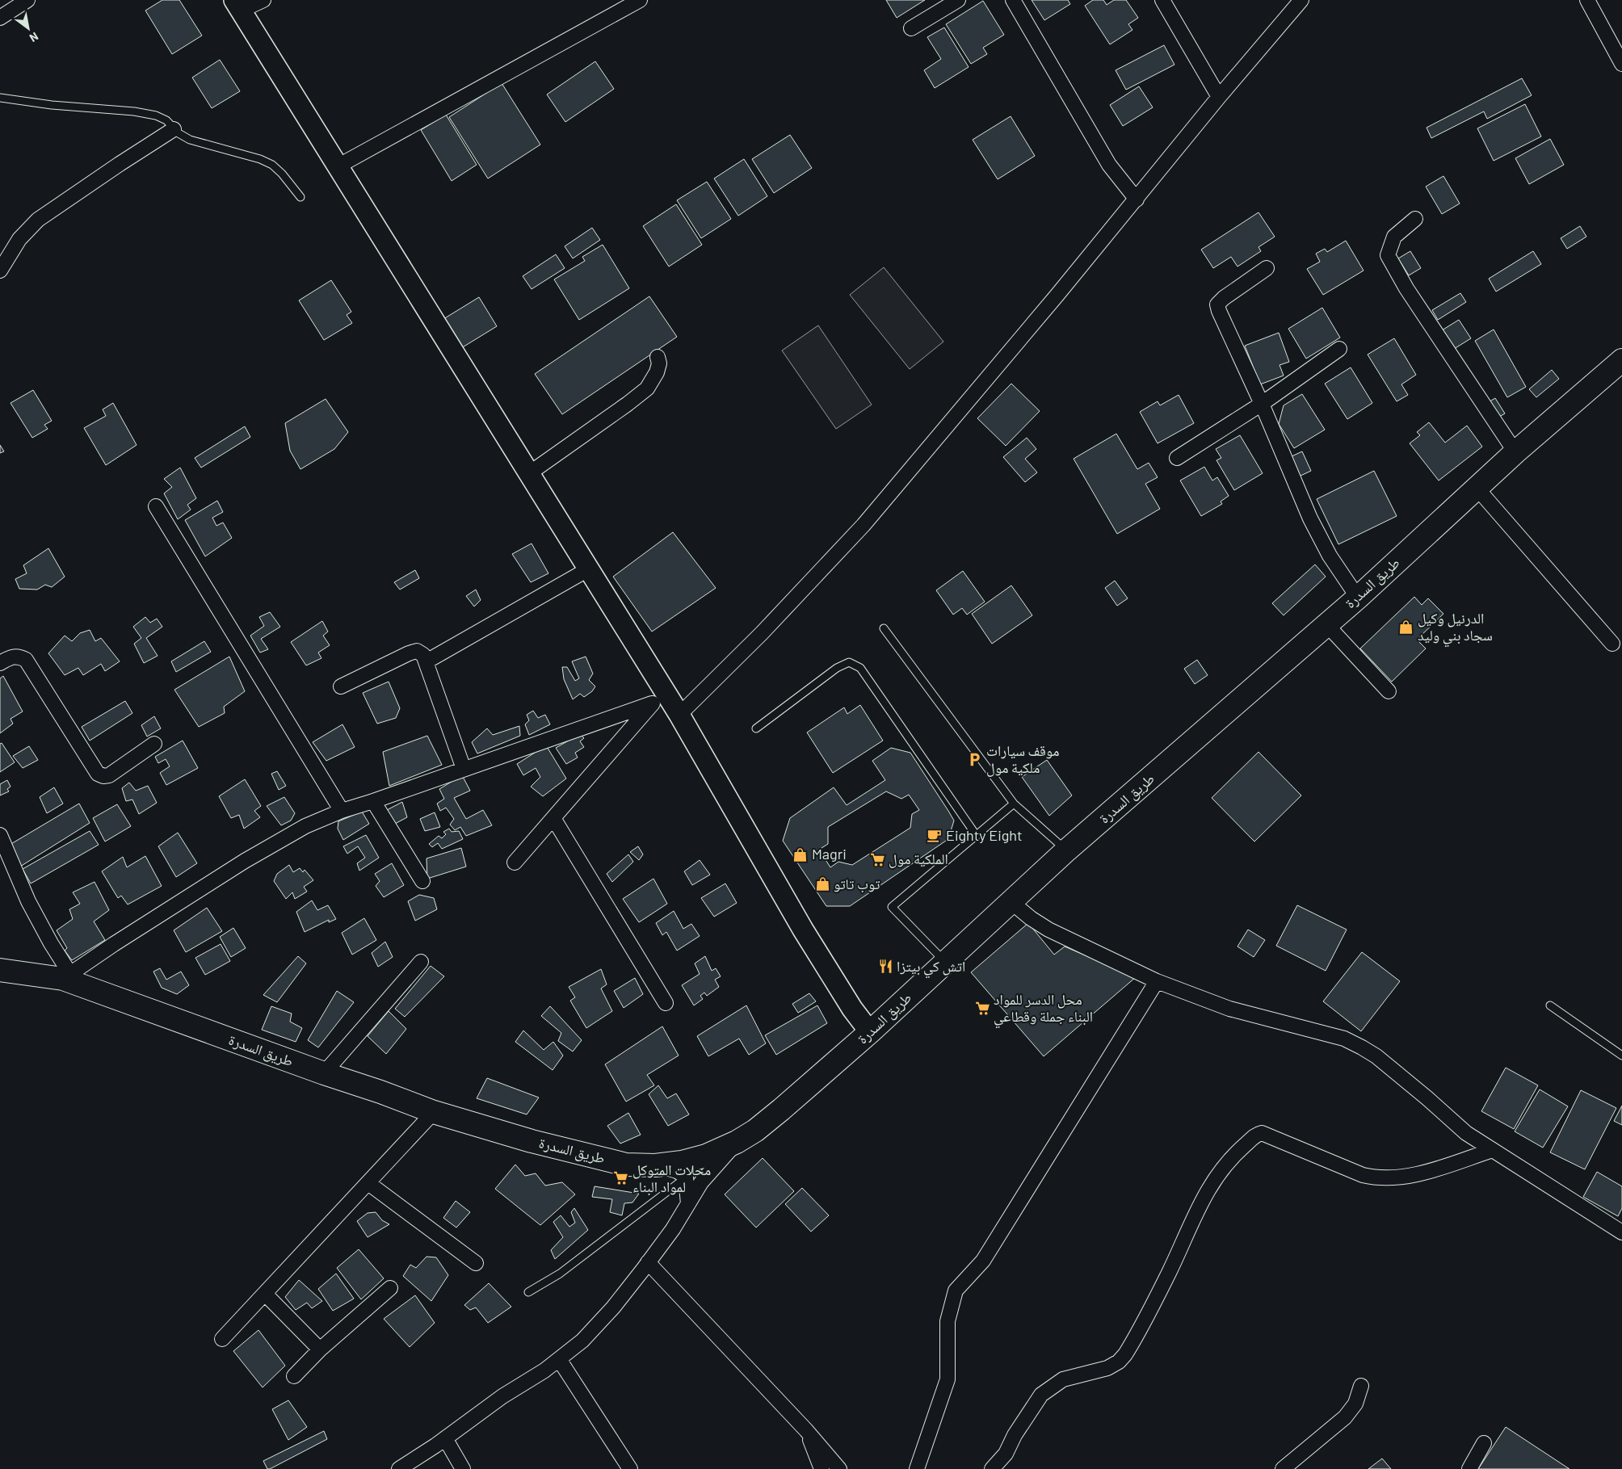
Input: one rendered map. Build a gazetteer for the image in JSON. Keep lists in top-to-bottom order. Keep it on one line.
{"streets":{"main road":["طريق السدرة"]},"places":{"shop":["الدرنيل وكيل سجاد بني وليد","Magri","توب تاتو"],"parking":["موقف سيارات ملكية مول"],"cafe":["Eighty Eight"],"supermarket":["الملكية مول","محل الدسر للمواد البناء جملة وقطاعي","محلات المتوكل لمواد البناء"],"restaurant":["اتش كي بيتزا"]},"north":"bottom right"}
